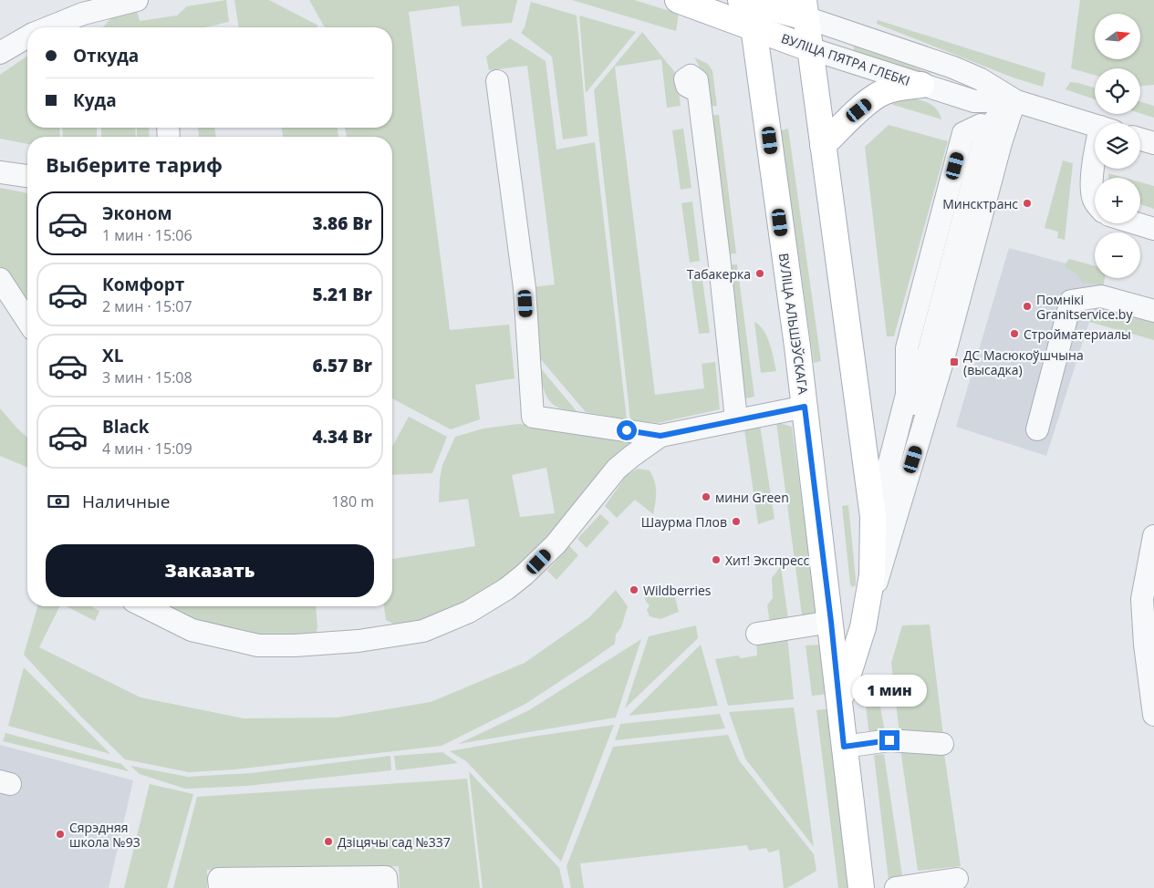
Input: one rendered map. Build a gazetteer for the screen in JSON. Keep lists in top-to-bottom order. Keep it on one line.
{"streets":{"main road":["ВУЛІЦА ПЯТРА ГЛЕБКІ","ВУЛІЦА АЛЬШЭЎСКАГА"]},"crossings":[["ВУЛІЦА ПЯТРА ГЛЕБКІ","ВУЛІЦА АЛЬШЭЎСКАГА"]],"places":{"other":["Минсктранс","Табакерка","Помнікі Granitservice.by","Стройматериалы","мини Green","Шаурма Плов","Хит! Экспресс","Wildberries","Сярэдняя школа №93","Дзіцячы сад №337"],"transit":["ДС Масюкоўшчына (высадка)"]},"north":"right","page":{"map_buttons":["+","−"],"banner":["Откуда","Куда"],"heading":"Выберите тариф","list":[{"name":"Эконом","note":"1 мин · 15:06","value":"3.86 Br"},{"name":"Комфорт","note":"2 мин · 15:07","value":"5.21 Br"},{"name":"XL","note":"3 мин · 15:08","value":"6.57 Br"},{"name":"Black","note":"4 мин · 15:09","value":"4.34 Br"}],"pay":["Наличные","180 m"],"buttons":"Заказать","bubble":"1 мин"}}
